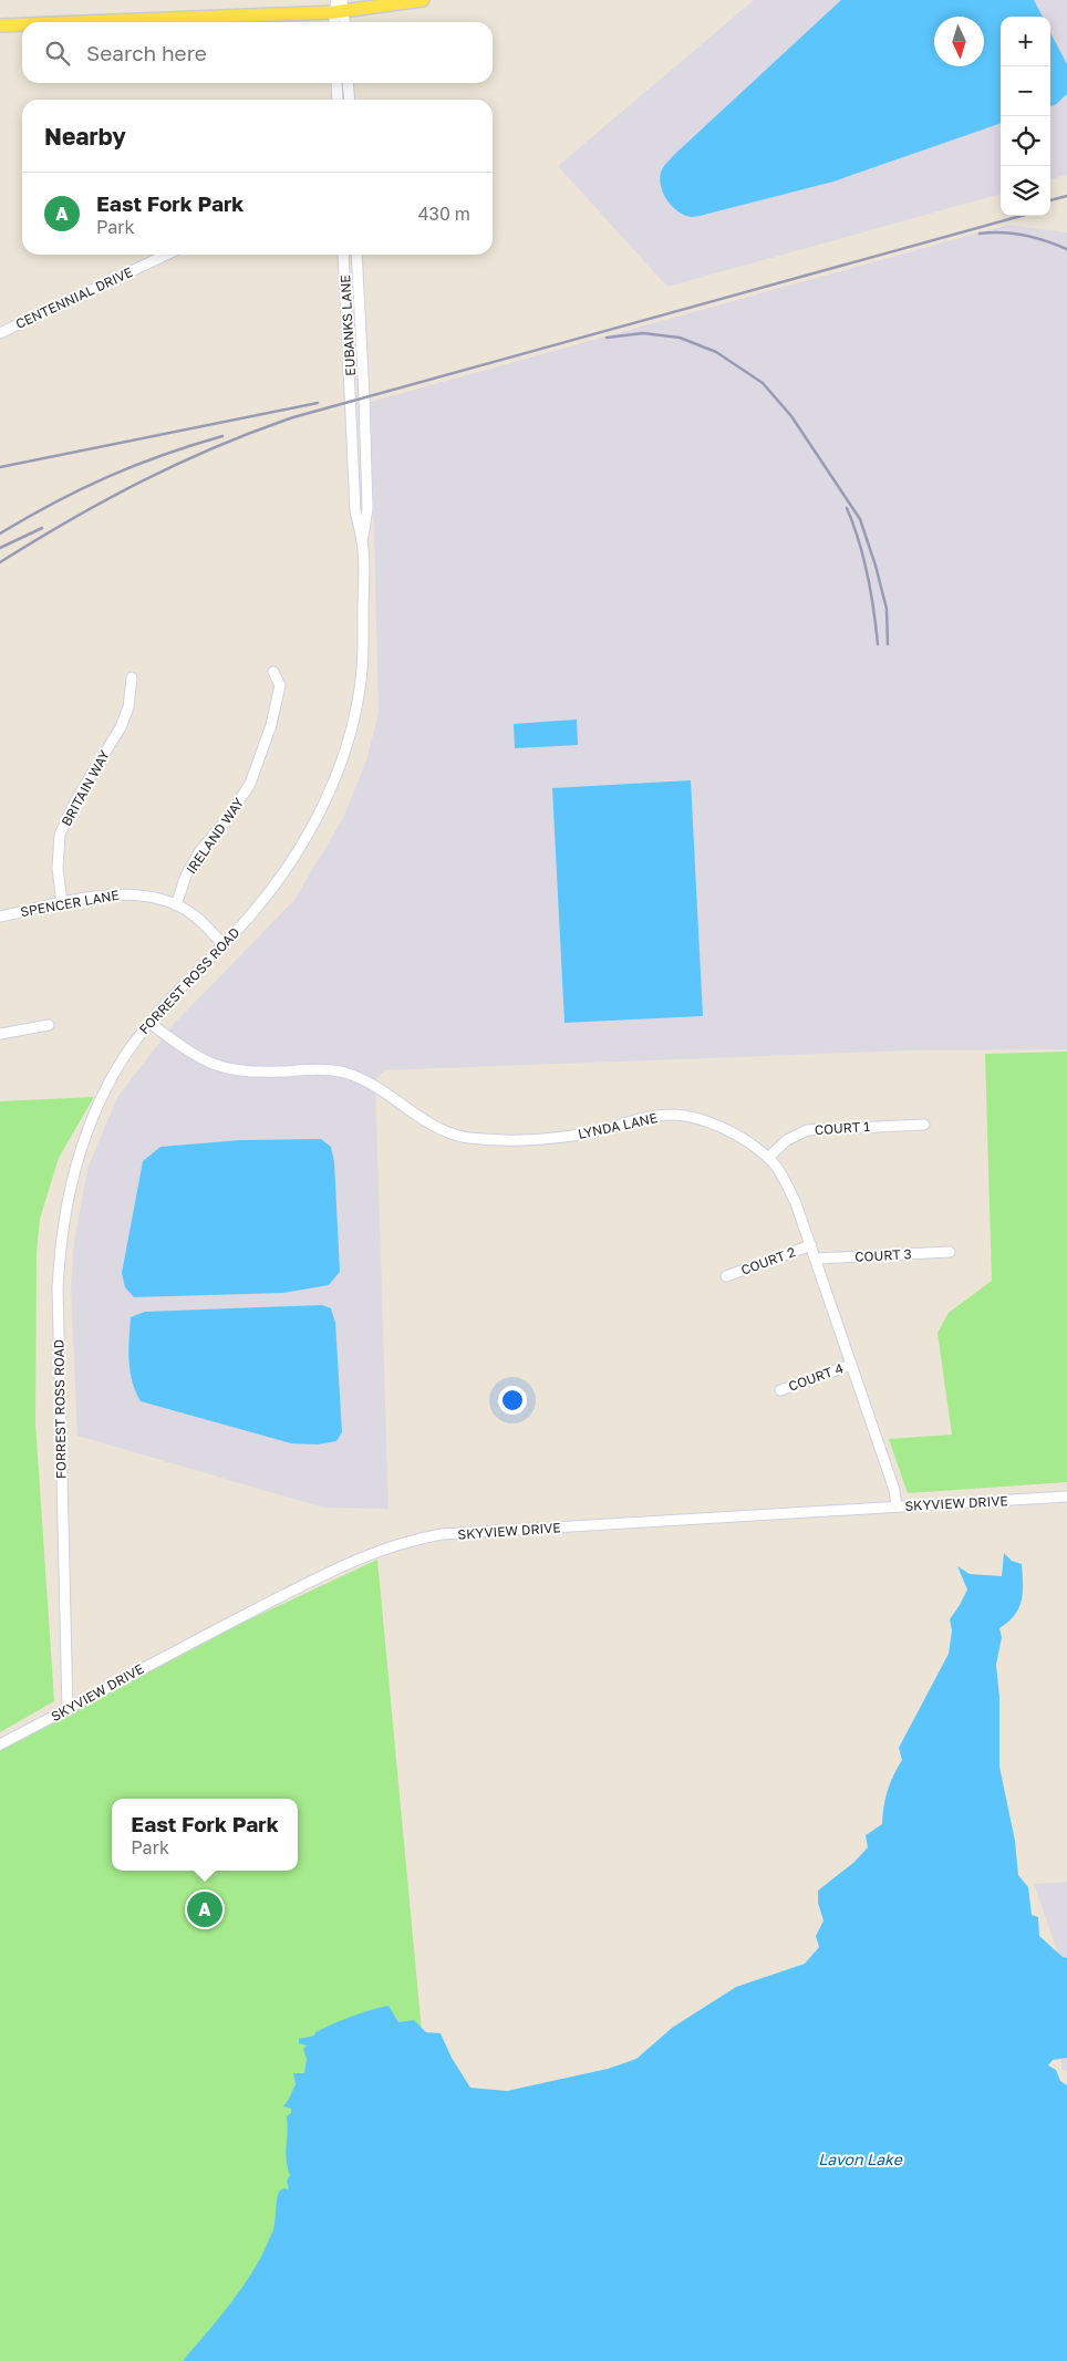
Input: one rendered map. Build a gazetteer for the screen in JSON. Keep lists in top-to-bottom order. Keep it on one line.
{"streets":{"street":["CENTENNIAL DRIVE","EUBANKS LANE","BRITAIN WAY","IRELAND WAY","SPENCER LANE","FORREST ROSS ROAD","LYNDA LANE","COURT 1","COURT 3","COURT 2","COURT 4","SKYVIEW DRIVE"]},"crossings":[["EUBANKS LANE","FORREST ROSS ROAD"],["BRITAIN WAY","SPENCER LANE"],["IRELAND WAY","SPENCER LANE"],["SPENCER LANE","FORREST ROSS ROAD"],["FORREST ROSS ROAD","LYNDA LANE"],["FORREST ROSS ROAD","SKYVIEW DRIVE"],["LYNDA LANE","COURT 1"],["LYNDA LANE","COURT 3"],["LYNDA LANE","COURT 2"],["LYNDA LANE","COURT 4"],["LYNDA LANE","SKYVIEW DRIVE"]],"water":["Lavon Lake"],"north":"bottom","page":{"map_buttons":["+","−"],"search":"Search here","heading":"Nearby","list":[{"mark":"A","name":"East Fork Park","note":"Park","value":"430 m"}],"popup":["East Fork Park","Park"],"pins":"A"}}
